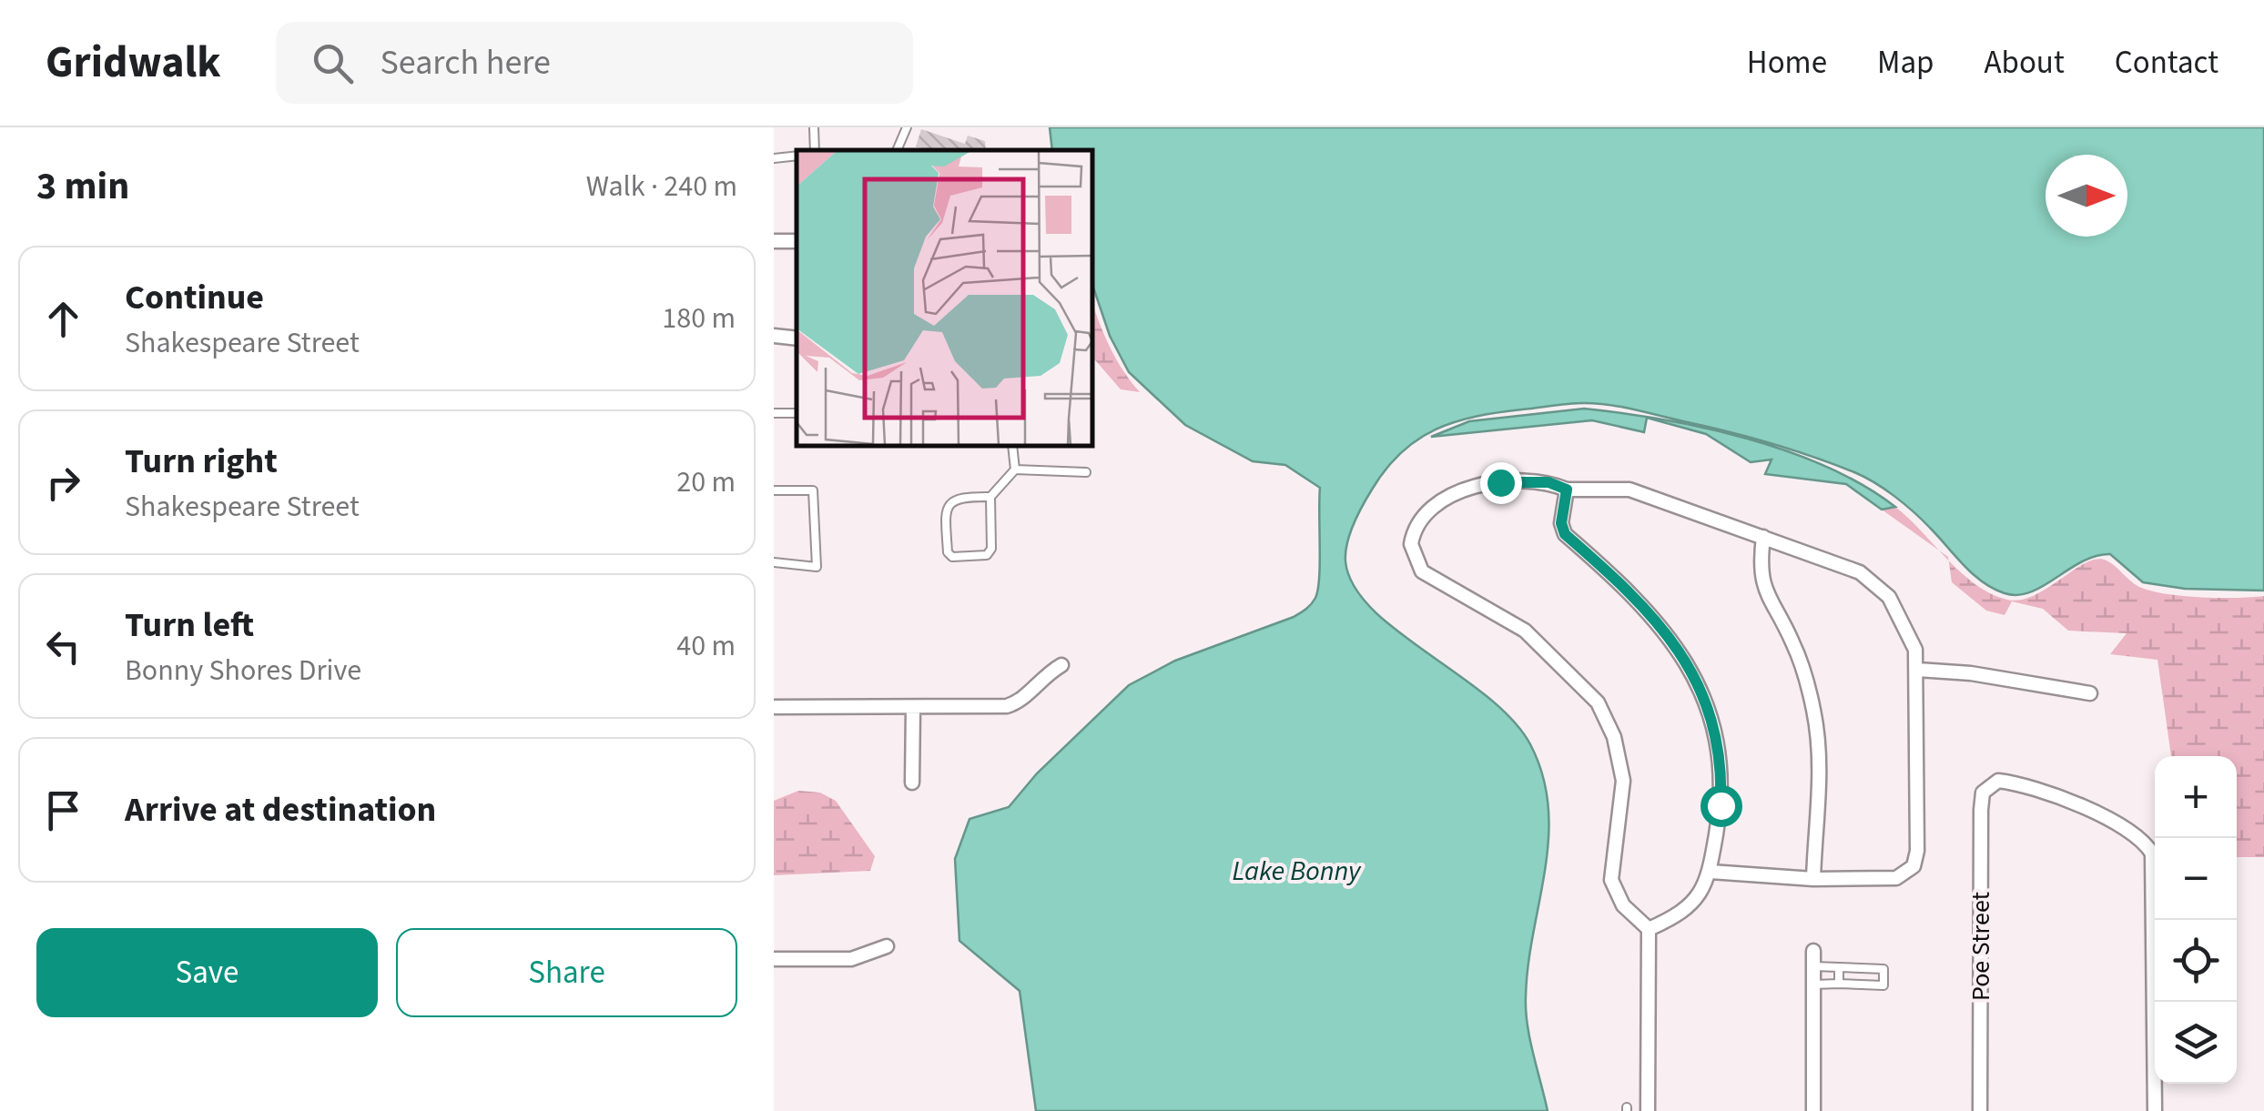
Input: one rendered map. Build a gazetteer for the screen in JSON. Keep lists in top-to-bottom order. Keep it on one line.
{"streets":{"street":["Poe Street"]},"water":["Lake Bonny"],"north":"right","page":{"header":"Gridwalk","search":"Search here","nav":["Home","Map","About","Contact"],"heading":["3 min","Walk · 240 m"],"list":[["Continue","Shakespeare Street","180 m"],["Turn right","Shakespeare Street","20 m"],["Turn left","Bonny Shores Drive","40 m"],"Arrive at destination"],"map_buttons":["+","−"],"buttons":["Save","Share"]}}
